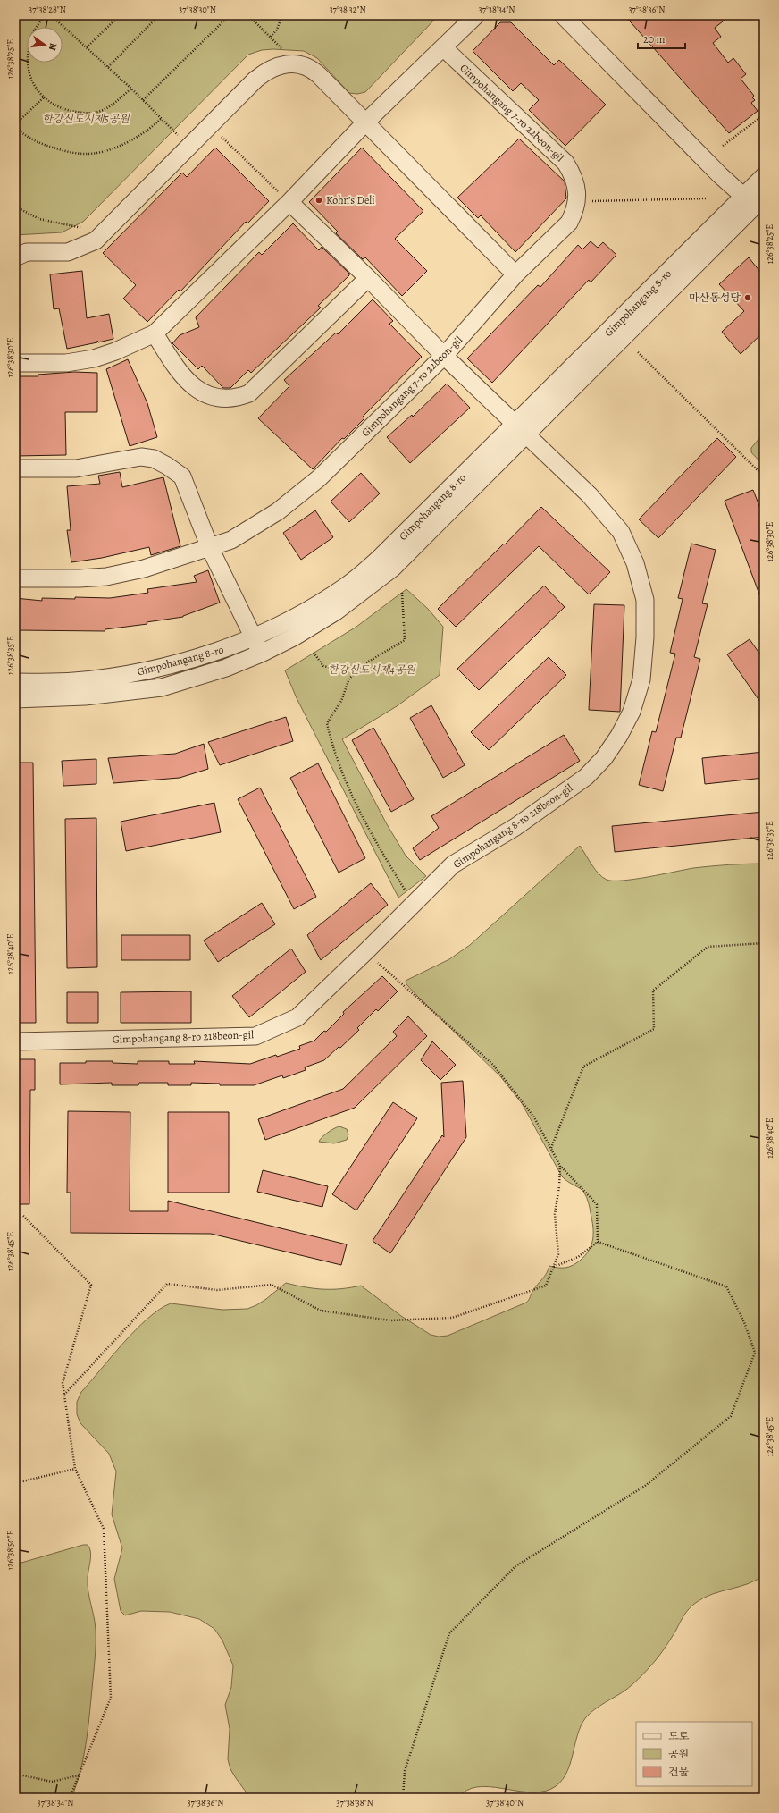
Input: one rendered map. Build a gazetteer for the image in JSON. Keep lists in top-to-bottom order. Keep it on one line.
{"streets":{"street":["Gimpohangang 7-ro 22beon-gil","Gimpohangang 8-ro","Gimpohangang 8-ro 218beon-gil"]},"crossings":[["Gimpohangang 7-ro 22beon-gil","Gimpohangang 8-ro 218beon-gil"],["Gimpohangang 8-ro","Gimpohangang 8-ro 218beon-gil"]],"parks":["한강신도시제5공원","한강신도시제4공원"],"places":["Kohn’s Deli","마산동성당"],"legend":["도로","공원","건물"],"scale_bar":"20 m","north":"right","coordinates":["37°38'28\"N","37°38'30\"N","37°38'32\"N","37°38'34\"N","37°38'36\"N","126°38'25\"E","126°38'30\"E","126°38'35\"E","126°38'40\"E","126°38'45\"E","126°38'50\"E","37°38'38\"N","37°38'40\"N"]}
